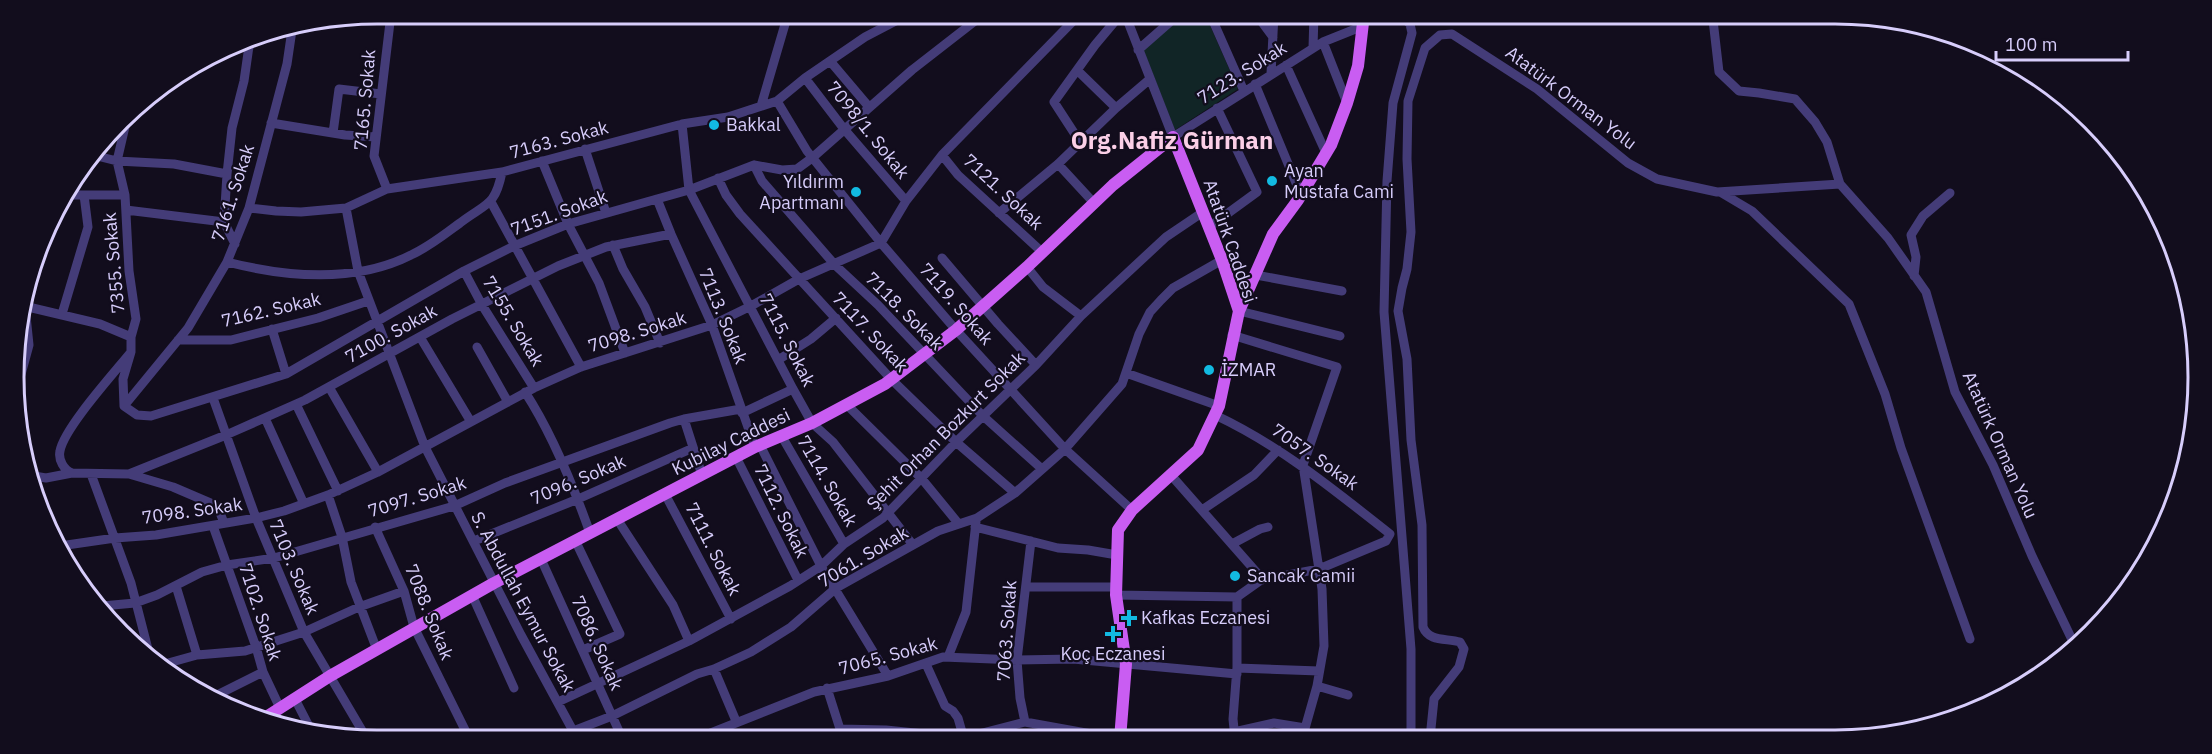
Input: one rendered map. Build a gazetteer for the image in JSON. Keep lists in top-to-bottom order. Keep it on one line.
{"streets":{"main road":["Atatürk Caddesi","Kubilay Caddesi"],"street":["7123. Sokak","Atatürk Orman Yolu","7165. Sokak","7098/1. Sokak","7163. Sokak","7121. Sokak","7161. Sokak","7151. Sokak","7355. Sokak","7119. Sokak","7162. Sokak","7118. Sokak","7113. Sokak","7155. Sokak","7098. Sokak","7117. Sokak","7100. Sokak","7115. Sokak","Şehit Orhan Bozkurt Sokak","7057. Sokak","7096. Sokak","7114. Sokak","7097. Sokak","7112. Sokak","7111. Sokak","7061. Sokak","7103. Sokak","S. Abdullah Eymur Sokak","7102. Sokak","7088. Sokak","7063. Sokak","7086. Sokak","7065. Sokak"]},"crossings":[["7123. Sokak","Atatürk Caddesi"],["7123. Sokak","Kubilay Caddesi"],["7098/1. Sokak","7163. Sokak"],["7098/1. Sokak","7151. Sokak"],["7163. Sokak","7119. Sokak"],["7163. Sokak","7115. Sokak"],["7121. Sokak","Kubilay Caddesi"],["7161. Sokak","7151. Sokak"],["7161. Sokak","7355. Sokak"],["7161. Sokak","7162. Sokak"],["7151. Sokak","7355. Sokak"],["7151. Sokak","7119. Sokak"],["7151. Sokak","7118. Sokak"],["7151. Sokak","7113. Sokak"],["7151. Sokak","7155. Sokak"],["7151. Sokak","7117. Sokak"],["7151. Sokak","7115. Sokak"],["7151. Sokak","7103. Sokak"],["7151. Sokak","S. Abdullah Eymur Sokak"],["Atatürk Caddesi","7119. Sokak"],["Atatürk Caddesi","Şehit Orhan Bozkurt Sokak"],["Atatürk Caddesi","Kubilay Caddesi"],["Atatürk Caddesi","7057. Sokak"],["Atatürk Caddesi","7061. Sokak"],["Atatürk Caddesi","7065. Sokak"],["7119. Sokak","7098. Sokak"],["7119. Sokak","Şehit Orhan Bozkurt Sokak"],["7119. Sokak","Kubilay Caddesi"],["7119. Sokak","7061. Sokak"],["7162. Sokak","S. Abdullah Eymur Sokak"],["7118. Sokak","7098. Sokak"],["7118. Sokak","Şehit Orhan Bozkurt Sokak"],["7118. Sokak","Kubilay Caddesi"],["7118. Sokak","7061. Sokak"],["7113. Sokak","7098. Sokak"],["7113. Sokak","7100. Sokak"],["7113. Sokak","Şehit Orhan Bozkurt Sokak"],["7113. Sokak","Kubilay Caddesi"],["7113. Sokak","7097. Sokak"],["7113. Sokak","7061. Sokak"],["7113. Sokak","7065. Sokak"],["7155. Sokak","7098. Sokak"],["7155. Sokak","7100. Sokak"],["7098. Sokak","7117. Sokak"],["7098. Sokak","7115. Sokak"],["7098. Sokak","7103. Sokak"],["7098. Sokak","S. Abdullah Eymur Sokak"],["7098. Sokak","7102. Sokak"],["7117. Sokak","Şehit Orhan Bozkurt Sokak"],["7117. Sokak","Kubilay Caddesi"],["7117. Sokak","7061. Sokak"],["7100. Sokak","7103. Sokak"],["7100. Sokak","S. Abdullah Eymur Sokak"],["7115. Sokak","Şehit Orhan Bozkurt Sokak"],["7115. Sokak","Kubilay Caddesi"],["7115. Sokak","7097. Sokak"],["7115. Sokak","7061. Sokak"],["Şehit Orhan Bozkurt Sokak","7114. Sokak"],["Şehit Orhan Bozkurt Sokak","7112. Sokak"],["Şehit Orhan Bozkurt Sokak","7111. Sokak"],["Şehit Orhan Bozkurt Sokak","S. Abdullah Eymur Sokak"],["Şehit Orhan Bozkurt Sokak","7086. Sokak"],["Kubilay Caddesi","7114. Sokak"],["Kubilay Caddesi","7112. Sokak"],["Kubilay Caddesi","7111. Sokak"],["Kubilay Caddesi","7103. Sokak"],["Kubilay Caddesi","S. Abdullah Eymur Sokak"],["Kubilay Caddesi","7102. Sokak"],["Kubilay Caddesi","7088. Sokak"],["Kubilay Caddesi","7086. Sokak"],["7096. Sokak","S. Abdullah Eymur Sokak"],["7097. Sokak","7103. Sokak"],["7097. Sokak","S. Abdullah Eymur Sokak"],["7097. Sokak","7102. Sokak"],["7097. Sokak","7088. Sokak"],["7061. Sokak","7086. Sokak"],["7063. Sokak","7065. Sokak"]],"districts":["Org.Nafiz Gürman"],"places":{"other":["Bakkal","Ayan Mustafa Cami","Yıldırım Apartmanı","İZMAR","Sancak Camii"],"health":["Kafkas Eczanesi","Koç Eczanesi"]},"scale_bar":"100 m"}
